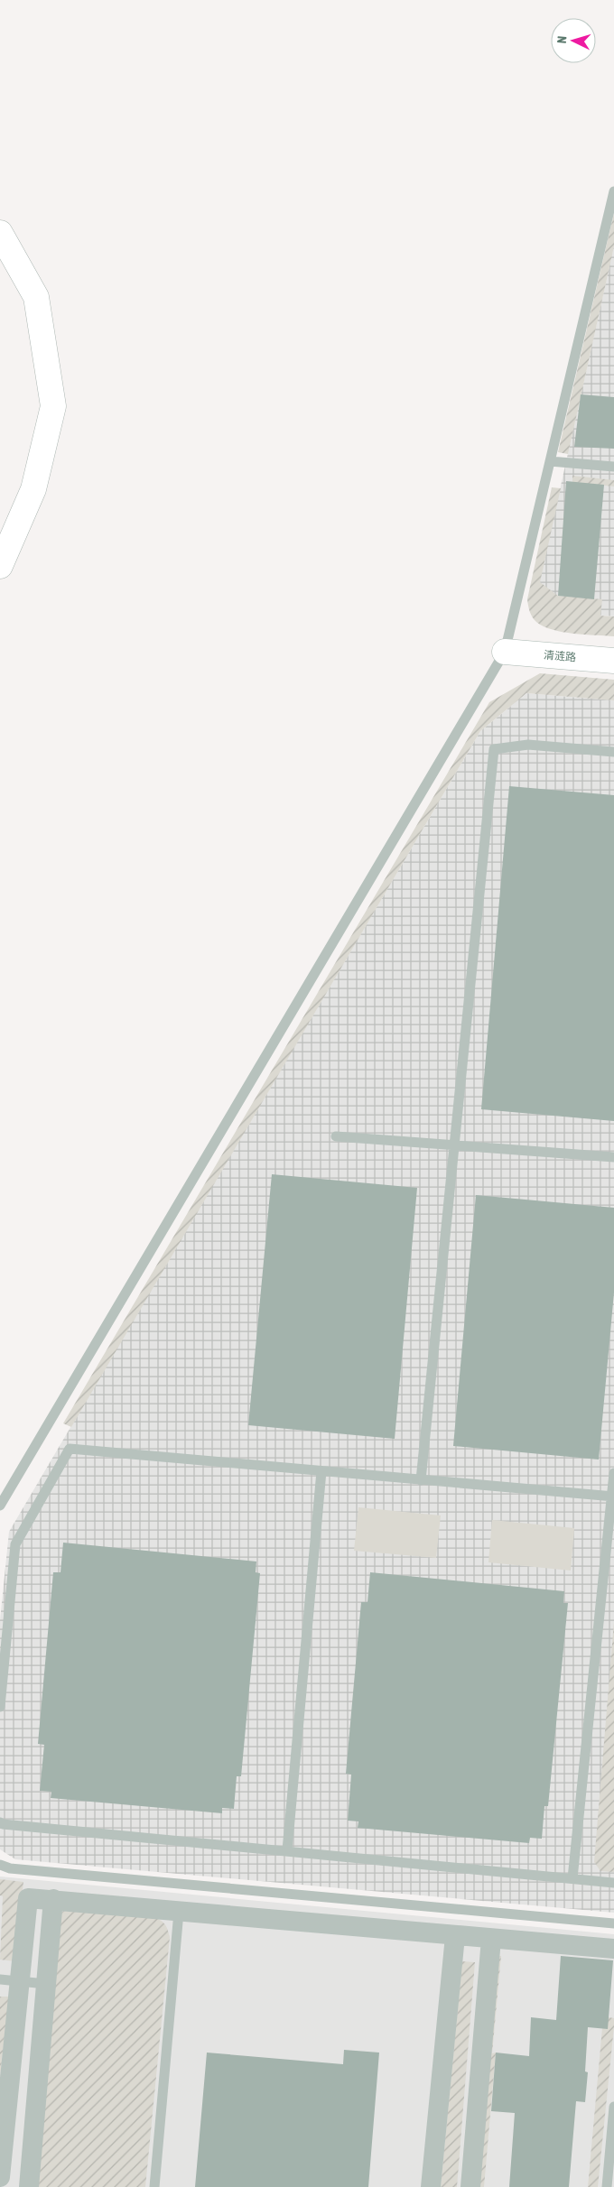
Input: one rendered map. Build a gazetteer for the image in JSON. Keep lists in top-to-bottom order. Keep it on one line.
{"streets":{"main road":["清涟路"]},"north":"left"}
